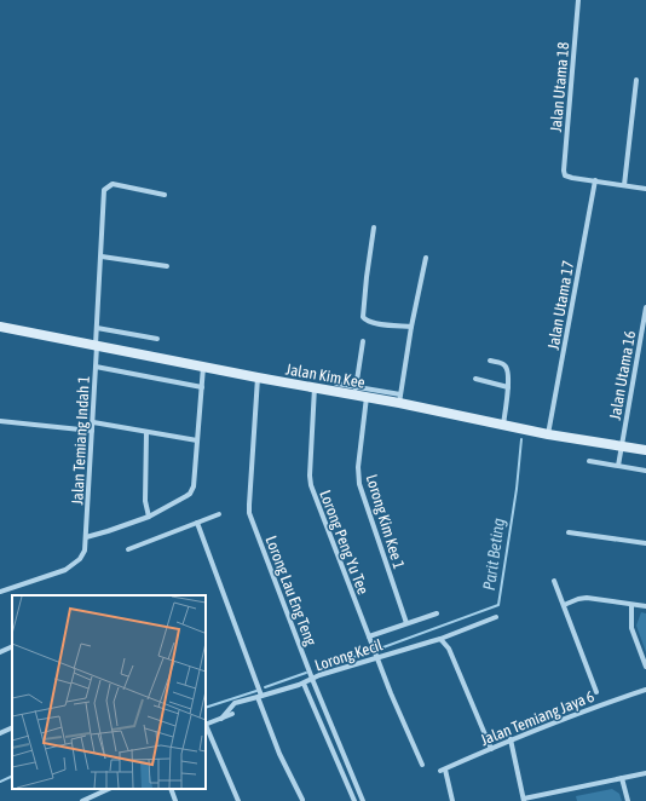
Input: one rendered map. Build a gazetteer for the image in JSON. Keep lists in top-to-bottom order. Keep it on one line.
{"streets":{"street":["Jalan Utama 18","Jalan Utama 17","Jalan Kim Kee","Jalan Utama 16","Jalan Temiang Indah 1","Lorong Kim Kee 1","Lorong Peng Yu Tee","Lorong Lau Eng Teng","Lorong Kecil","Jalan Temiang Jaya 6"]},"crossings":[["Jalan Utama 18","Jalan Utama 17"],["Jalan Utama 17","Jalan Kim Kee"],["Jalan Kim Kee","Jalan Utama 16"],["Jalan Kim Kee","Jalan Temiang Indah 1"],["Jalan Kim Kee","Lorong Kim Kee 1"],["Jalan Kim Kee","Lorong Peng Yu Tee"],["Jalan Kim Kee","Lorong Lau Eng Teng"],["Lorong Peng Yu Tee","Lorong Kecil"],["Lorong Lau Eng Teng","Lorong Kecil"]],"water":["Parit Beting"]}
